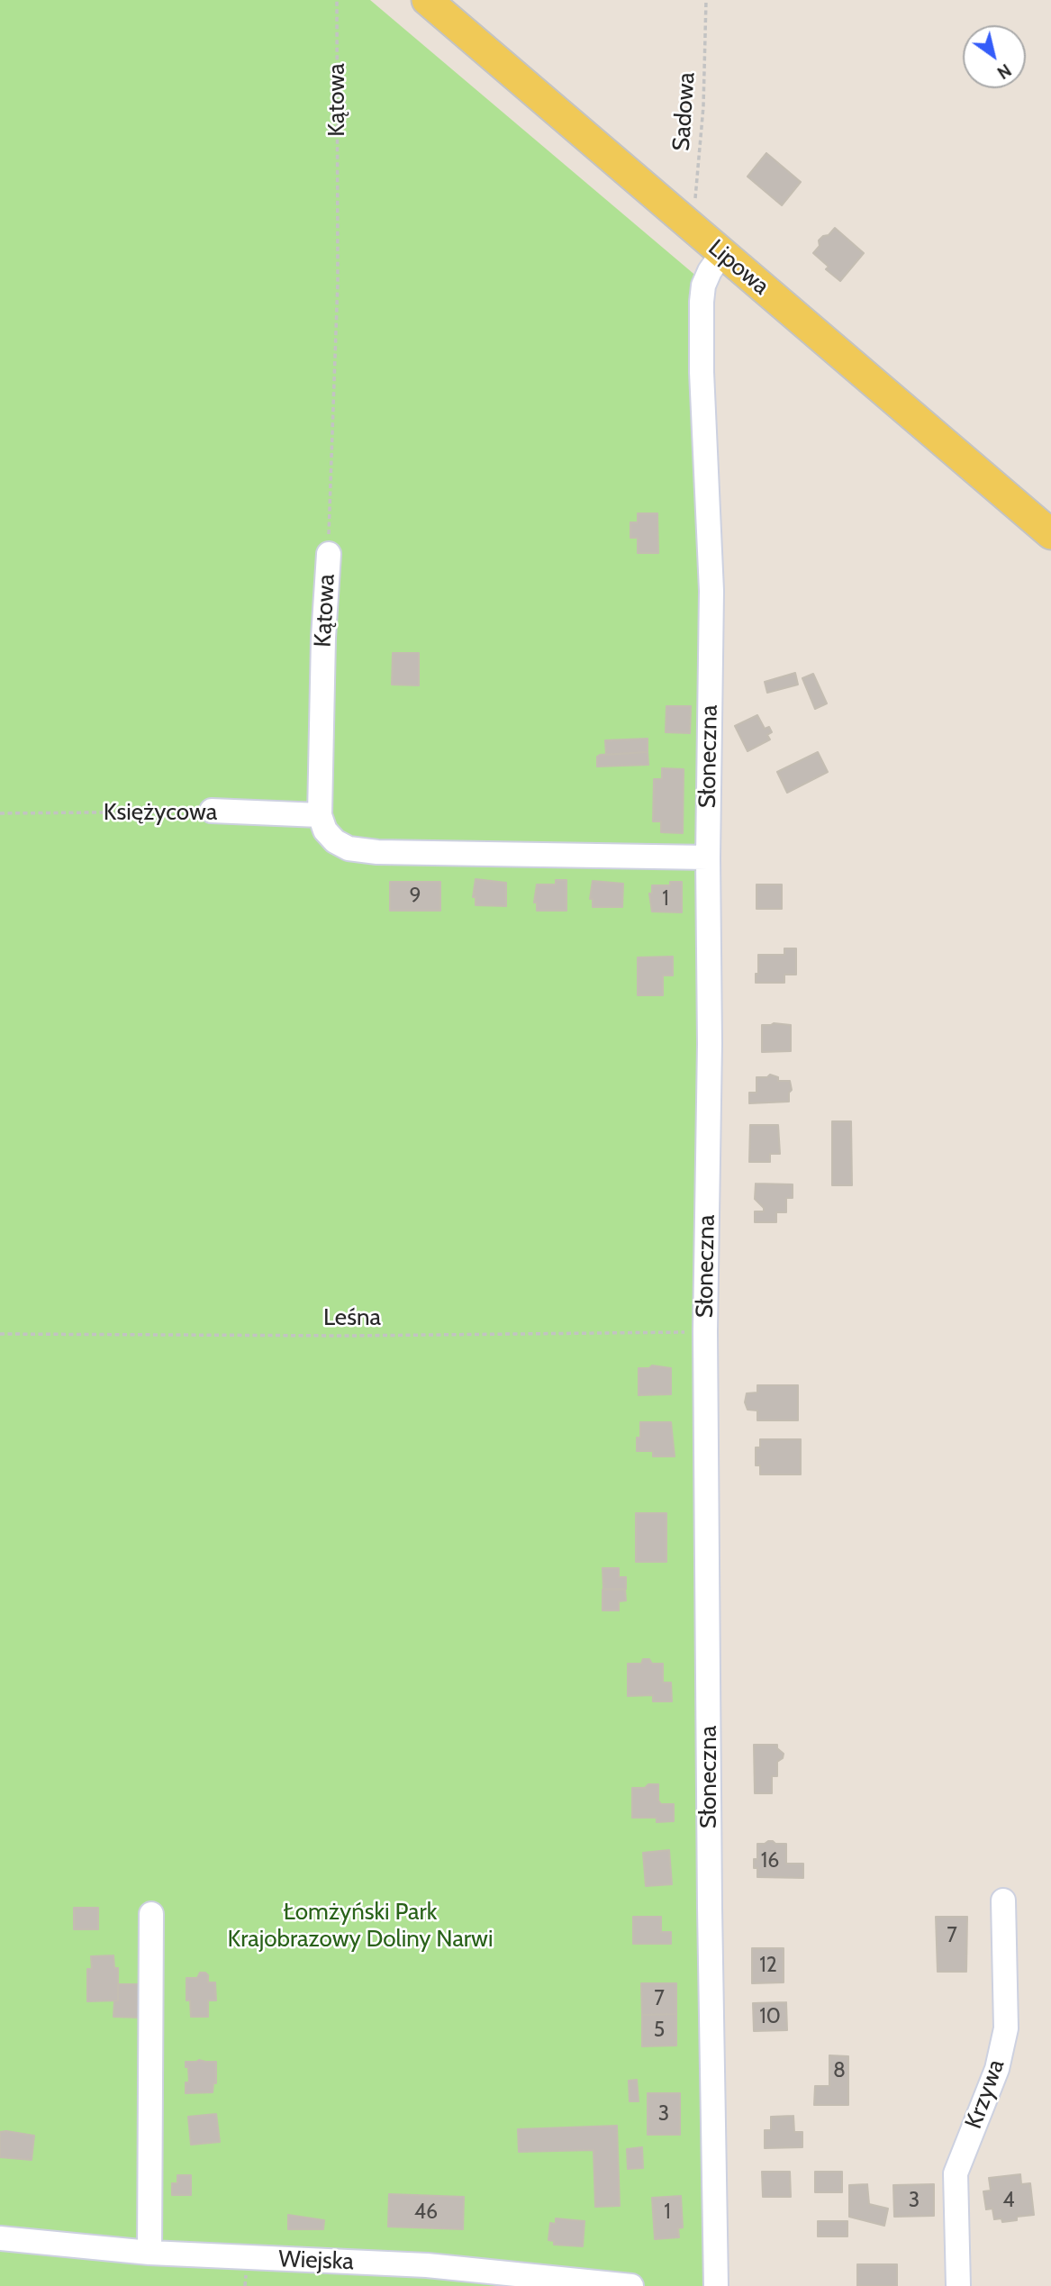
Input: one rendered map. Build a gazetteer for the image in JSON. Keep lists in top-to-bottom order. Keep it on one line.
{"streets":{"main road":["Lipowa"],"street":["Kątowa","Słoneczna","Księżycowa","Krzywa","Wiejska"],"path":["Sadowa","Leśna"]},"crossings":[["Kątowa","Księżycowa"],["Sadowa","Lipowa"],["Lipowa","Słoneczna"],["Słoneczna","Leśna"]],"parks":["Łomżyński Park Krajobrazowy Doliny Narwi"],"house_numbers":["9","1","16","7","12","7","10","5","8","3","3","4","46","1"],"north":"bottom right"}
